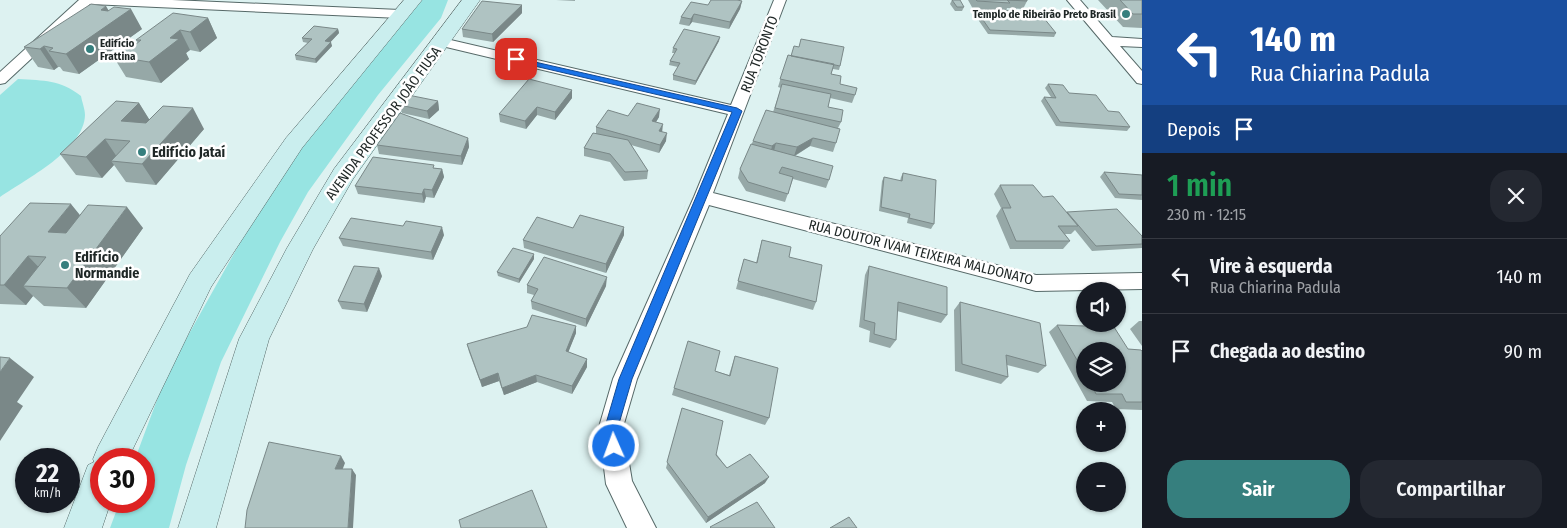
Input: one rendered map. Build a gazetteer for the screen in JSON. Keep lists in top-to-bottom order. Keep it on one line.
{"streets":{"main road":["AVENIDA PROFESSOR JOÃO FIUSA"],"street":["RUA TORONTO","RUA DOUTOR IVAM TEIXEIRA MALDONATO"]},"crossings":[["RUA TORONTO","RUA DOUTOR IVAM TEIXEIRA MALDONATO"]],"places":["Templo de Ribeirão Preto Brasil","Edifício Frattina","Edifício Jataí","Edifício Normandie"],"page":{"turn":["140 m","Rua Chiarina Padula"],"then":"Depois","heading":["1 min","230 m · 12:15"],"list":[{"name":"Vire à esquerda","note":"Rua Chiarina Padula","value":"140 m"},{"name":"Chegada ao destino","value":"90 m"}],"map_buttons":["+","−"],"speed":"22 km/h","limit":"30","buttons":["Sair","Compartilhar"]}}
